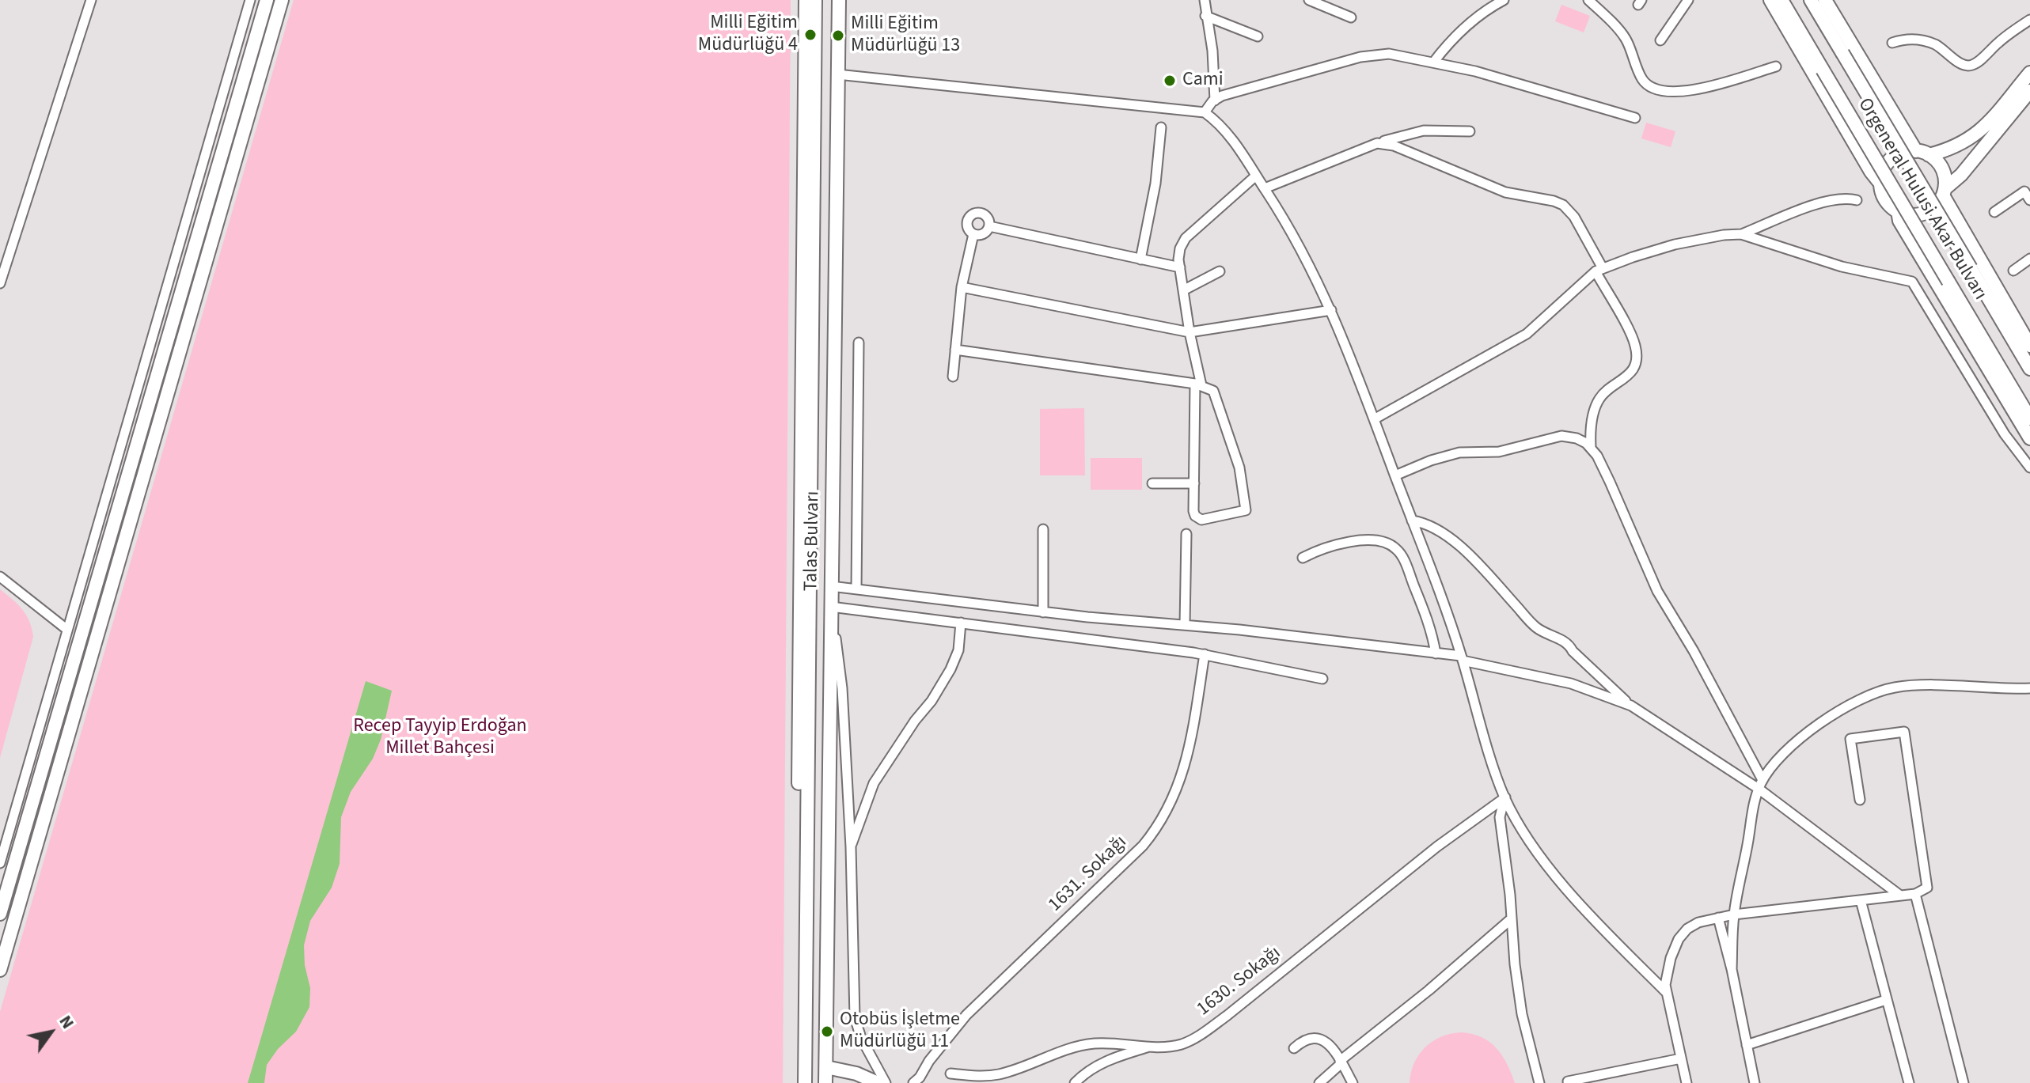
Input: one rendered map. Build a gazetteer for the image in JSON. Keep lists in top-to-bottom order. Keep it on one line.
{"streets":{"main road":["Orgeneral Hulusi Akar Bulvarı","Talas Bulvarı"],"street":["1631. Sokağı","1630. Sokağı"]},"parks":["Recep Tayyip Erdoğan Millet Bahçesi"],"places":["Milli Eğitim Müdürlüğü 4","Milli Eğitim Müdürlüğü 13","Cami","Otobüs İşletme Müdürlüğü 11"],"north":"top right"}
